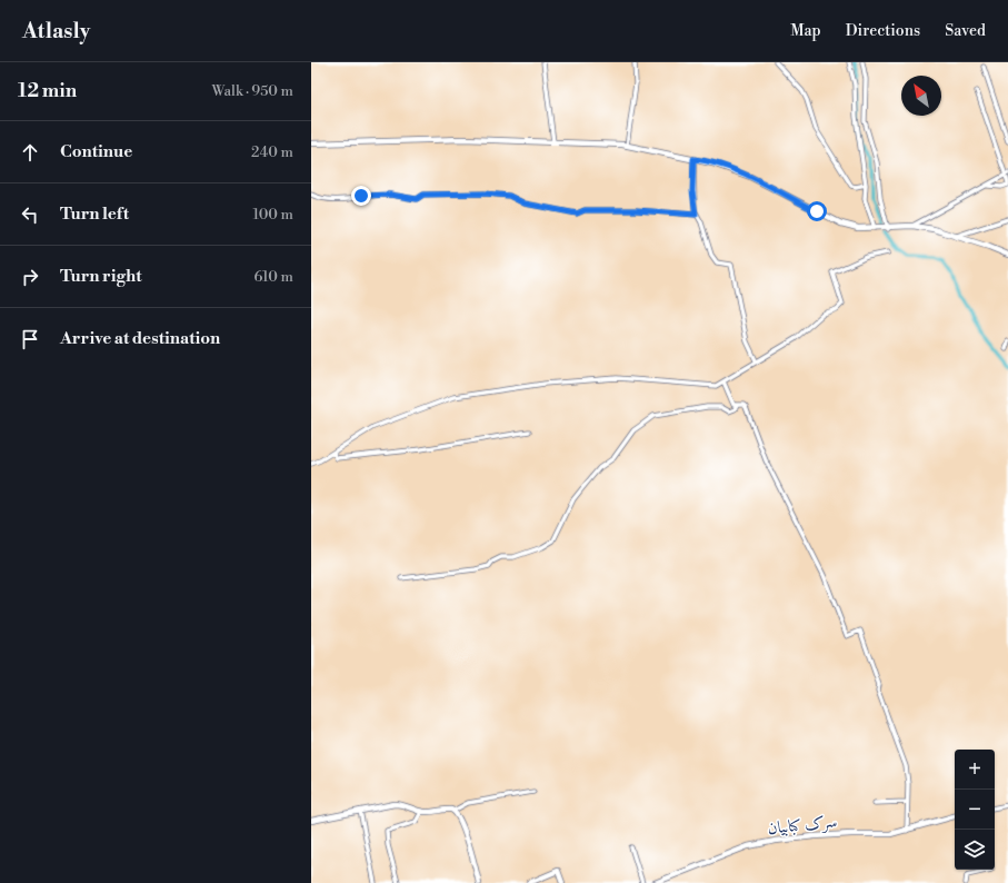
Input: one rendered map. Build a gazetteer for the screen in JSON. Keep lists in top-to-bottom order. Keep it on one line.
{"streets":{"street":["سرک کبابیان"]},"north":"top left","page":{"header":"Atlasly","nav":["Map","Directions","Saved"],"heading":["12 min","Walk · 950 m"],"list":[["Continue","240 m"],["Turn left","100 m"],["Turn right","610 m"],"Arrive at destination"],"map_buttons":["+","−"]}}
